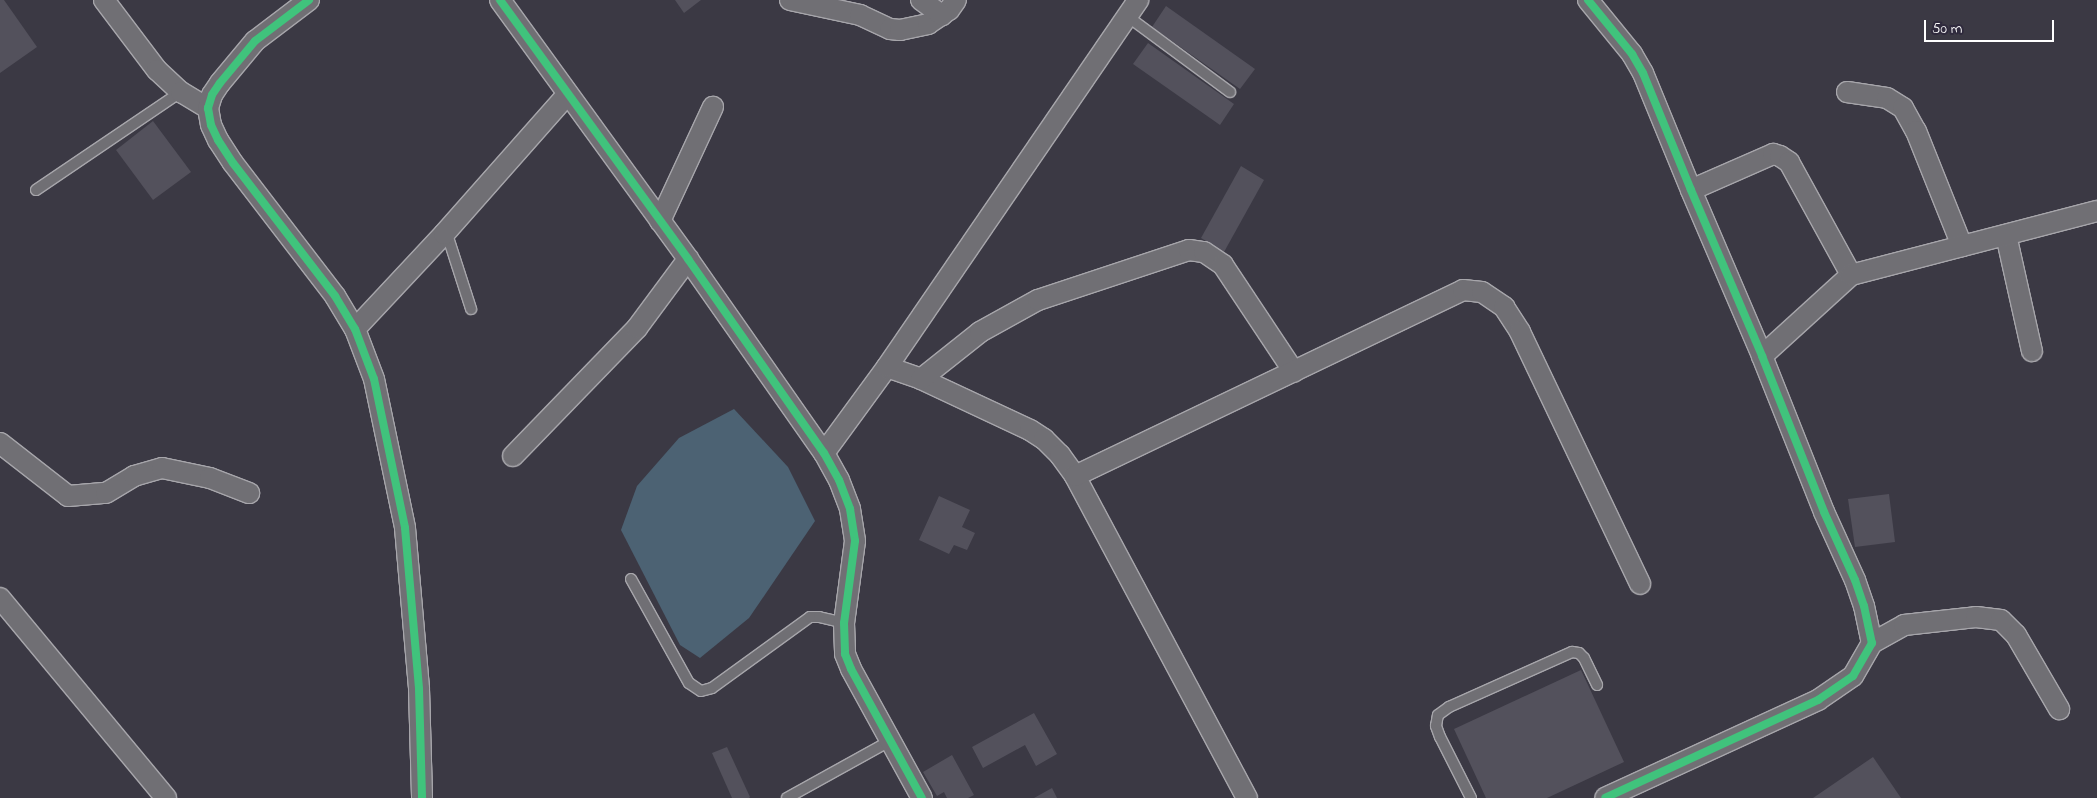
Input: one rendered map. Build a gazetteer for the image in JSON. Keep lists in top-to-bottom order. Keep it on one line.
{"scale_bar":"50 m"}
